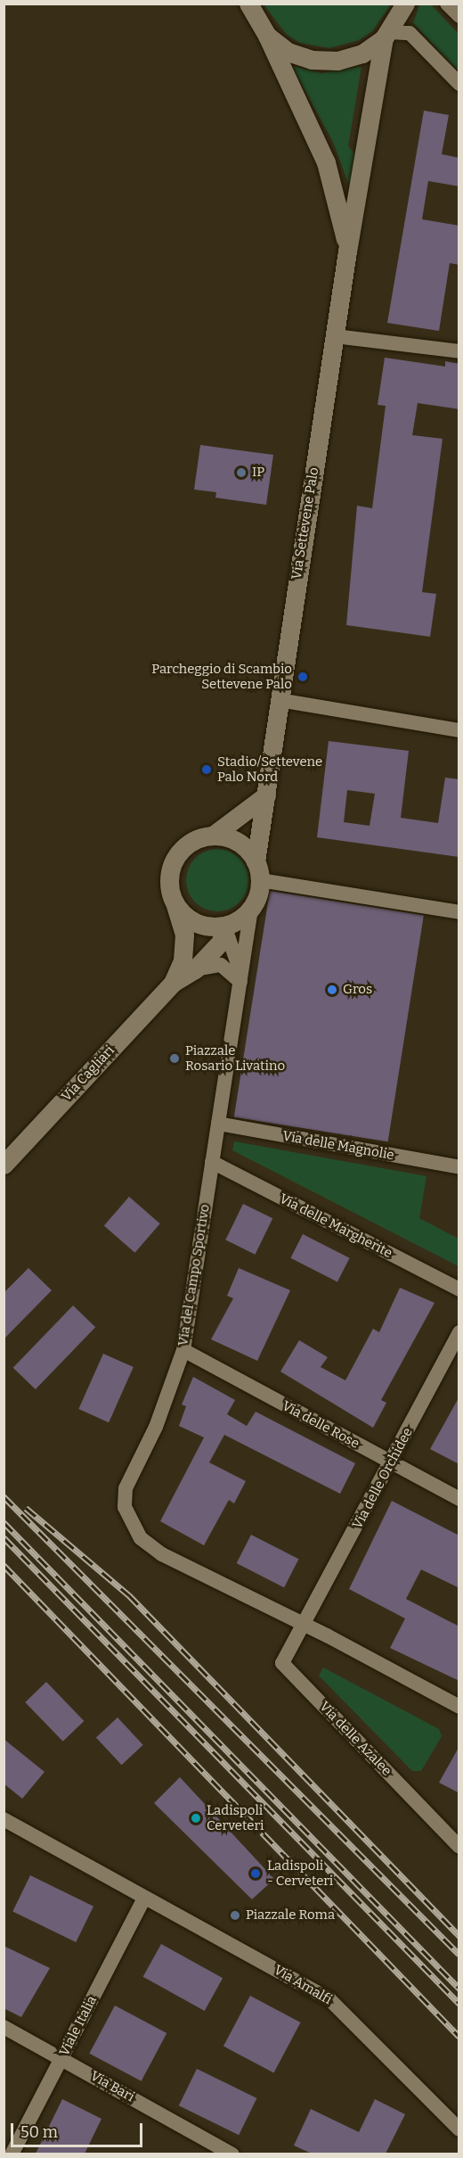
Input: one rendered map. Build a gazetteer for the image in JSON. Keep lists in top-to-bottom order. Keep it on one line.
{"streets":{"street":["Via Settevene Palo","Via Cagliari","Via delle Magnolie","Via delle Margherite","Via del Campo Sportivo","Via delle Rose","Via delle Orchidee","Via delle Azalee","Via Amalfi","Viale Italia","Via Bari"]},"crossings":[["Via Settevene Palo","Via Cagliari"],["Via Settevene Palo","Via del Campo Sportivo"],["Via Cagliari","Via del Campo Sportivo"],["Via delle Magnolie","Via del Campo Sportivo"],["Via delle Margherite","Via del Campo Sportivo"],["Via del Campo Sportivo","Via delle Rose"],["Via del Campo Sportivo","Via delle Orchidee"],["Via del Campo Sportivo","Via delle Azalee"],["Via delle Rose","Via delle Orchidee"],["Via delle Orchidee","Via delle Azalee"],["Via Amalfi","Viale Italia"],["Viale Italia","Via Bari"]],"places":["IP","Parcheggio di Scambio Settevene Palo","Stadio/Settevene Palo Nord","Gros","Piazzale Rosario Livatino","Ladispoli Cerveteri","Ladispoli - Cerveteri","Piazzale Roma"],"scale_bar":"50 m"}
